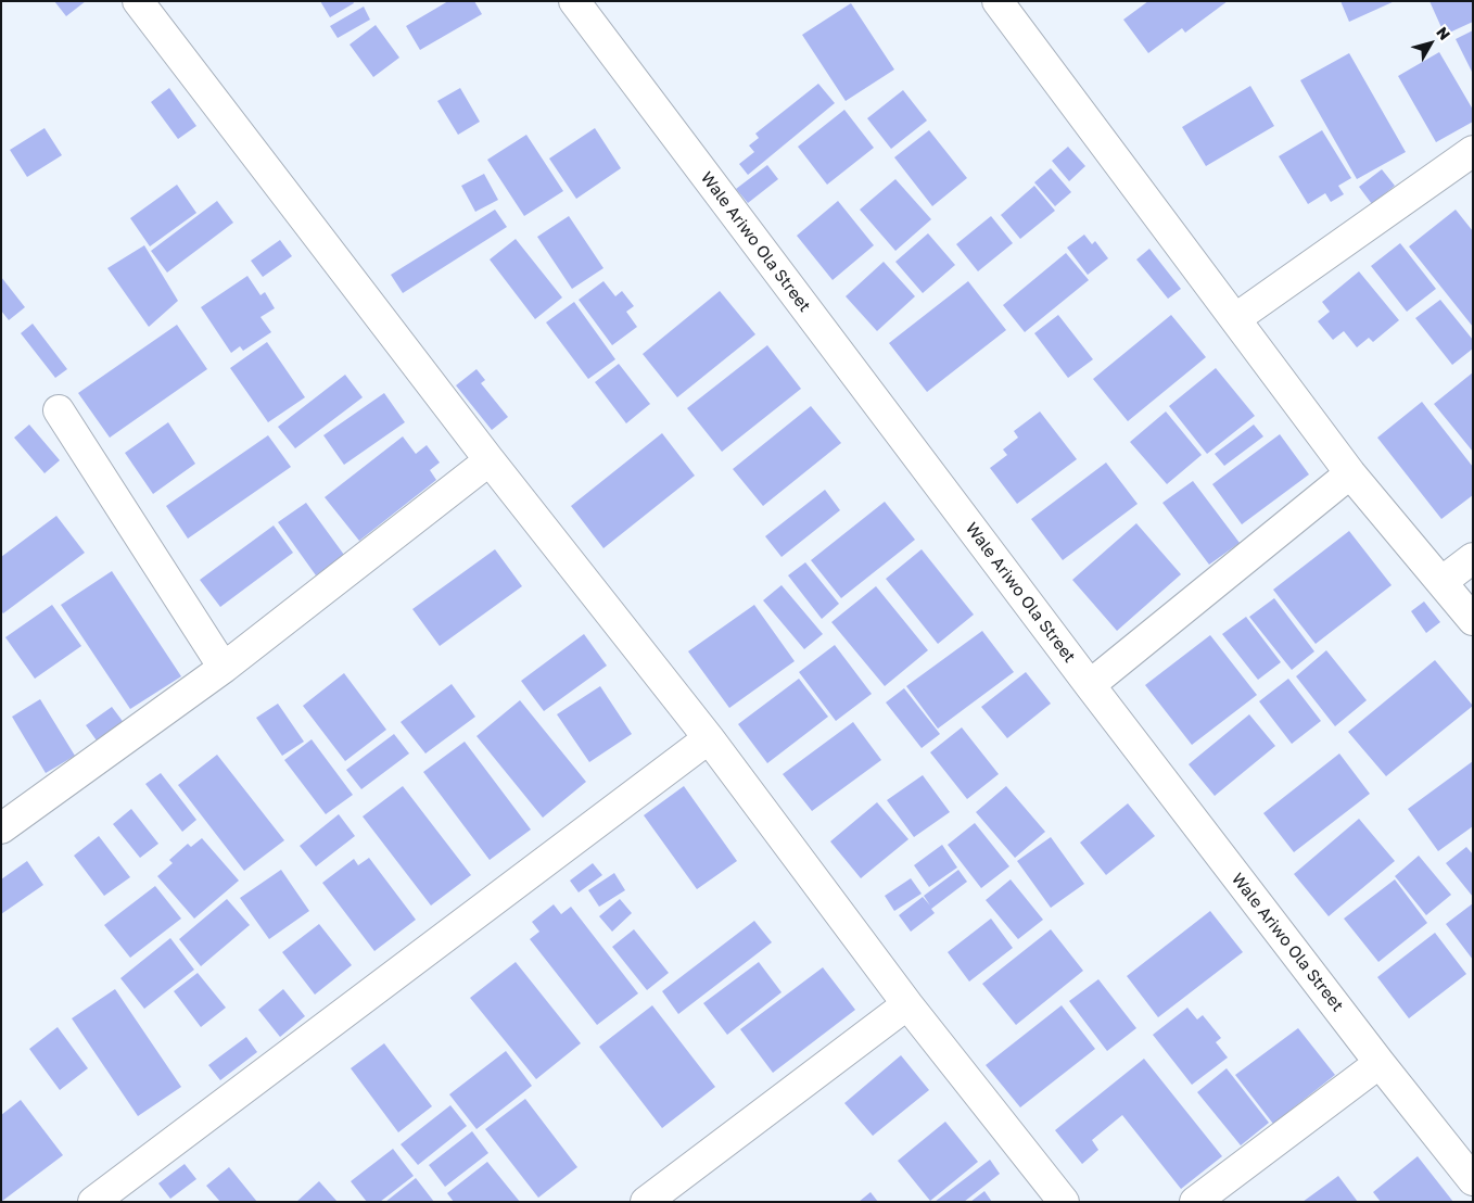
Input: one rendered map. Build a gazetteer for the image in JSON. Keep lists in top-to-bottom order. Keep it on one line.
{"streets":{"street":["Wale Ariwo Ola Street"]},"north":"top right"}
